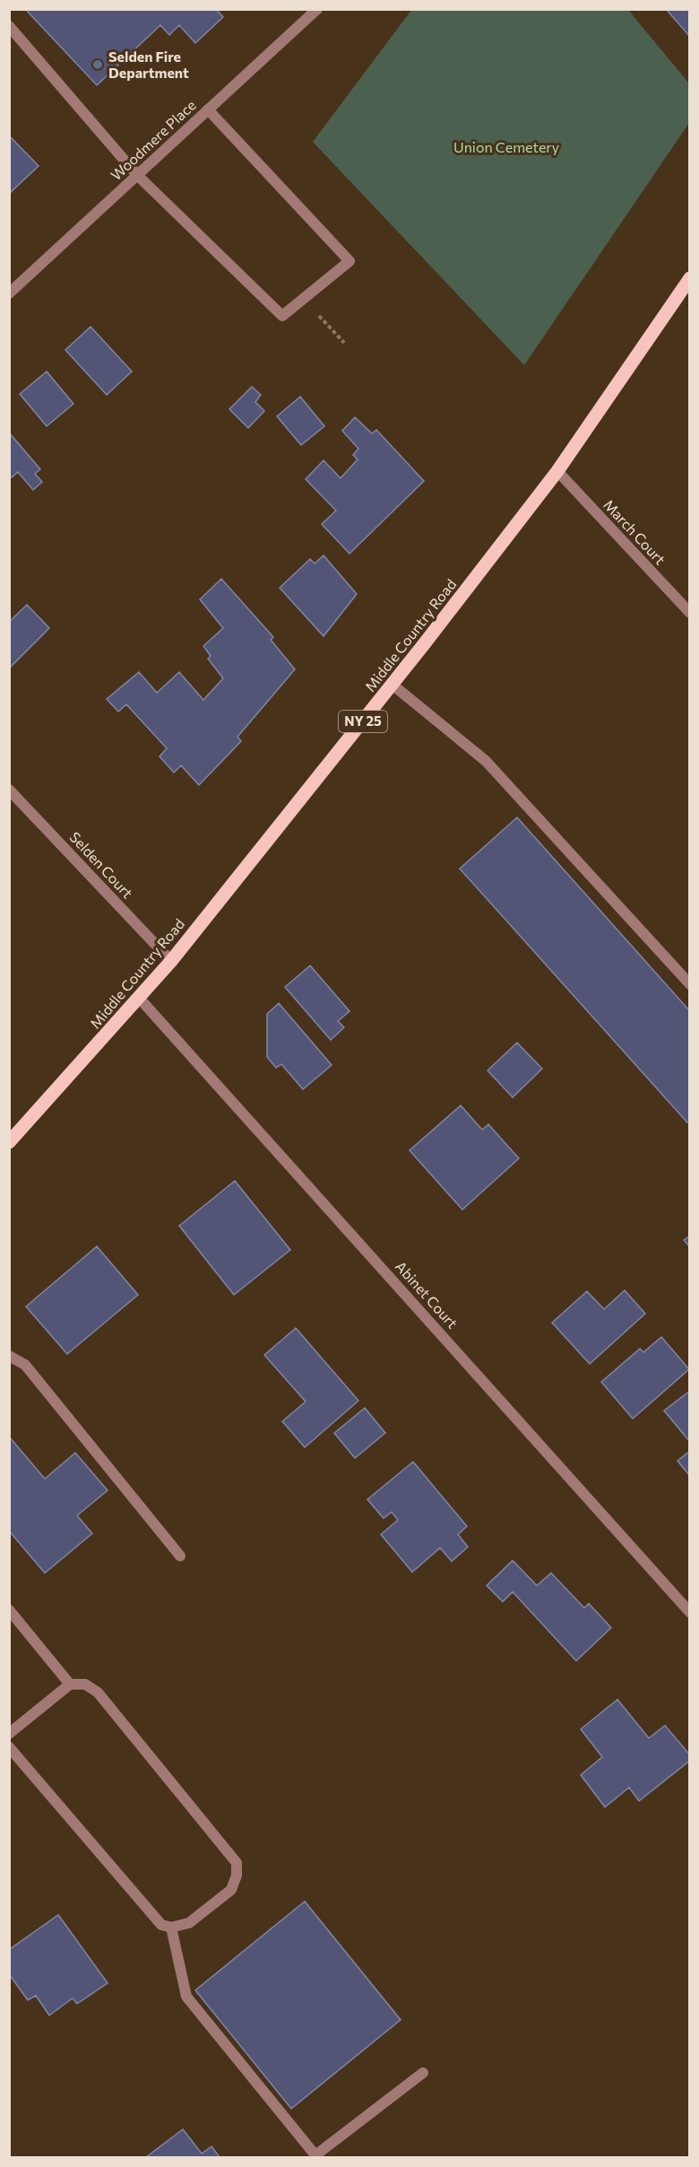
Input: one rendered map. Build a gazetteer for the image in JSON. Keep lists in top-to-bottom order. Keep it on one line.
{"streets":{"main road":["Middle Country Road","NY 25"],"street":["Woodmere Place","March Court","Selden Court","Abinet Court"]},"crossings":[["March Court","Middle Country Road"],["Middle Country Road","Selden Court"],["Middle Country Road","Abinet Court"]],"parks":["Union Cemetery"],"places":["Selden Fire Department"]}
